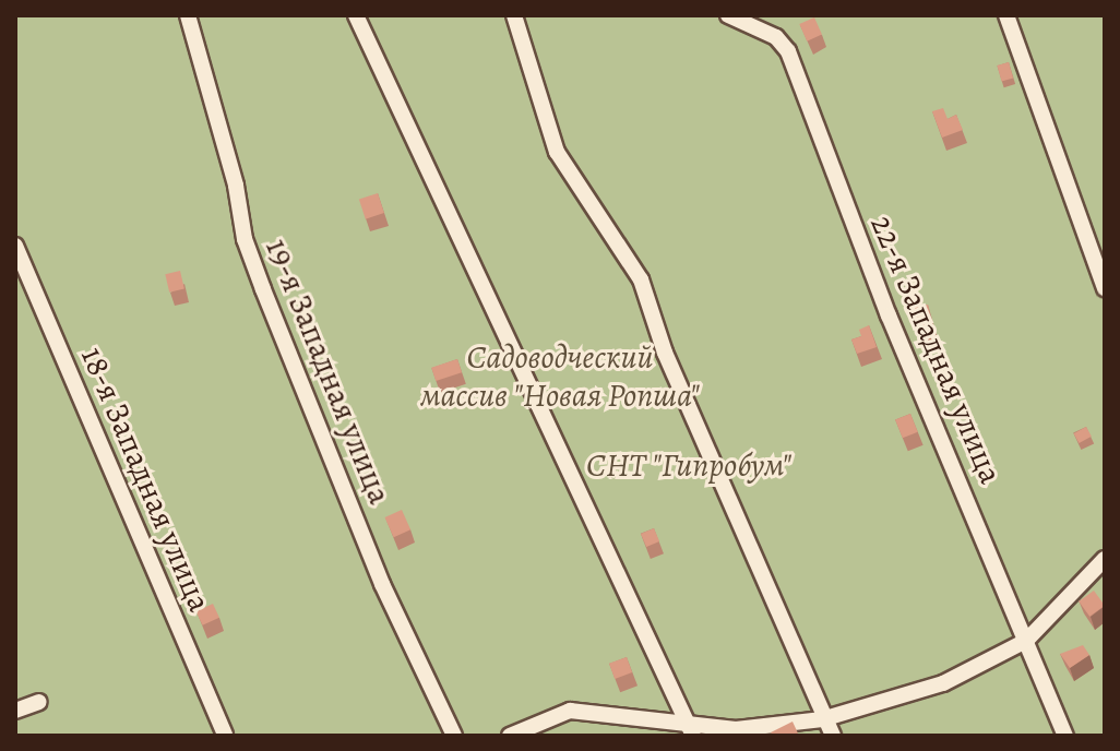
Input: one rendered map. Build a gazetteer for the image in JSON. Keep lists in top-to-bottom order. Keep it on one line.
{"streets":{"street":["22-я Западная улица","19-я Западная улица","18-я Западная улица"]},"parks":["Садоводческий массив \"Новая Ропша\"","СНТ \"Гипробум\""]}
